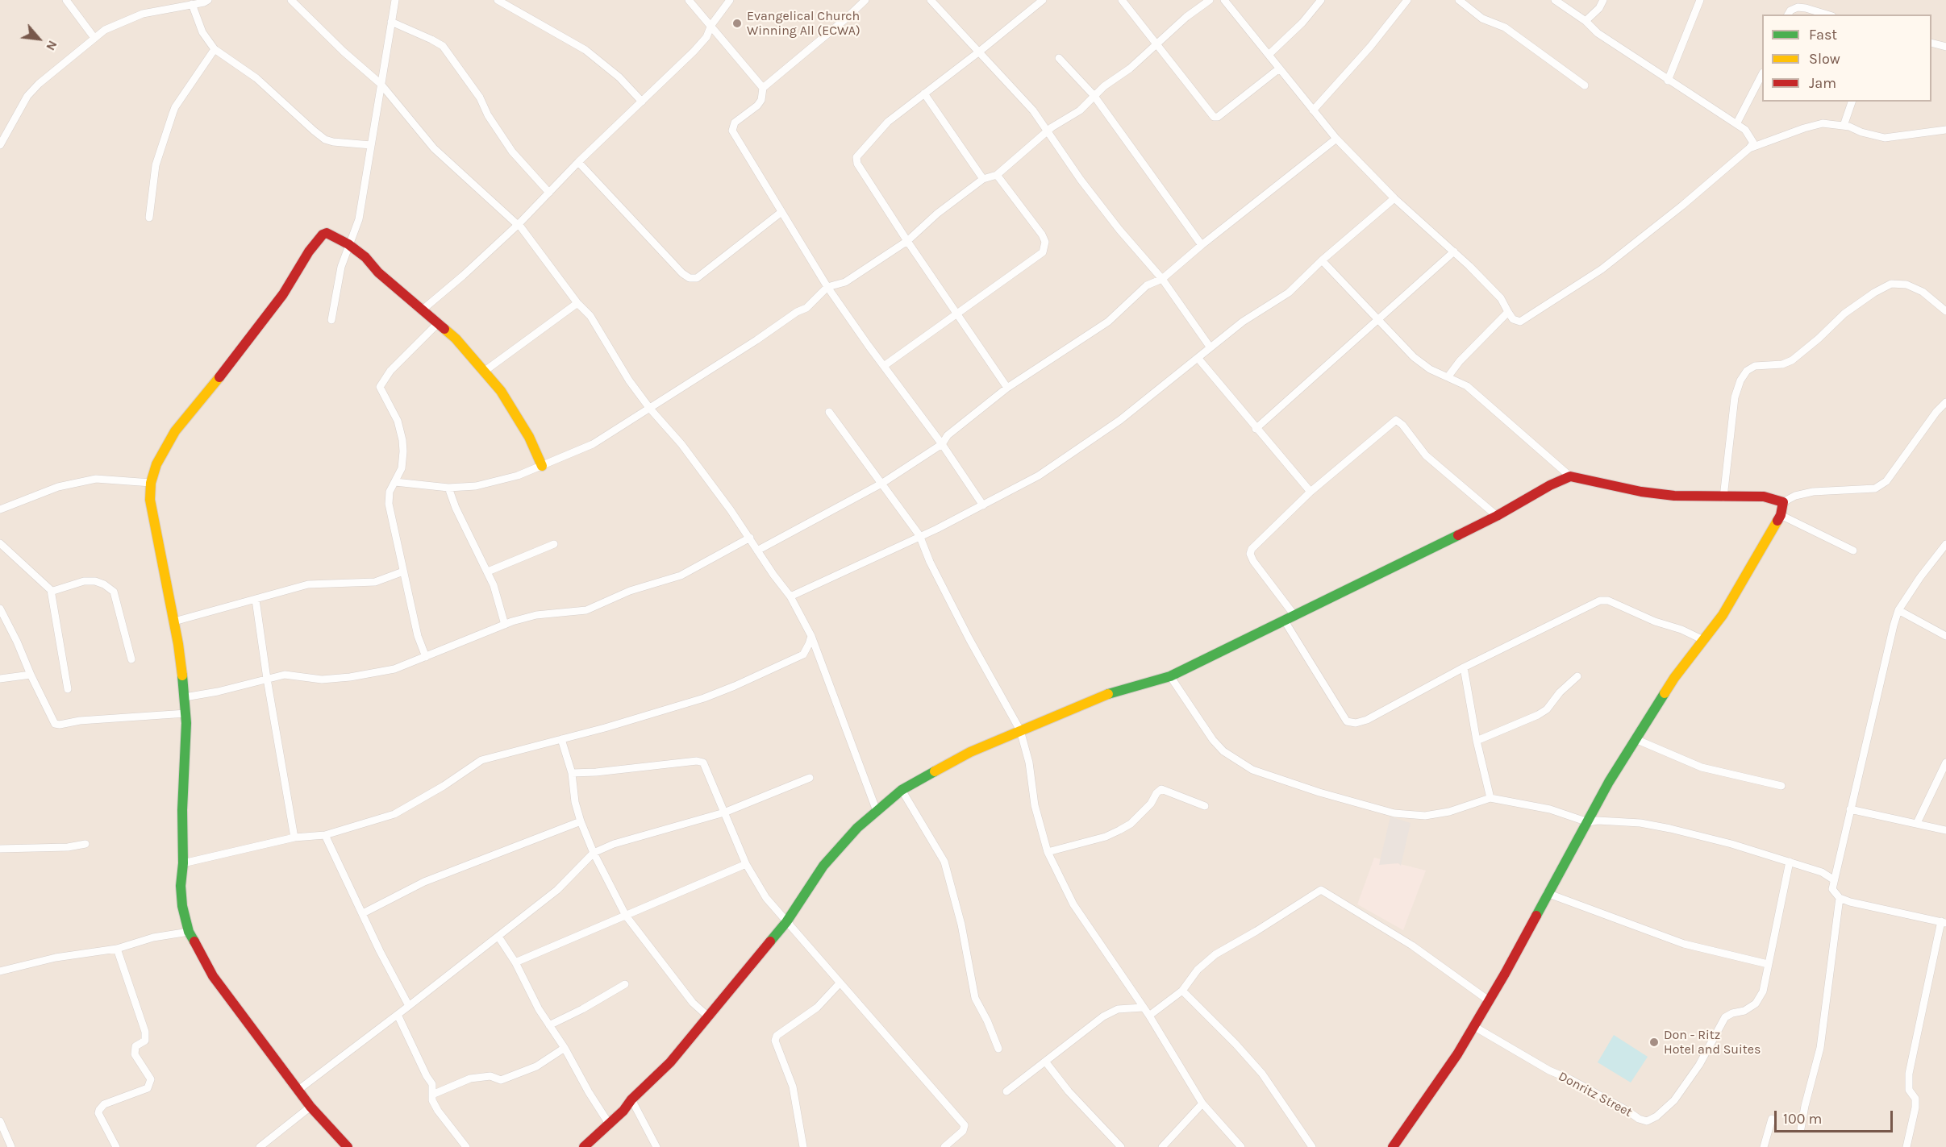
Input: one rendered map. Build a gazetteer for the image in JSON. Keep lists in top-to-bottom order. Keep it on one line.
{"streets":{"street":["Donritz Street"]},"places":["Evangelical Church Winning All (ECWA)","Don - Ritz Hotel and Suites"],"legend":["Fast","Slow","Jam"],"scale_bar":"100 m","north":"bottom right"}
